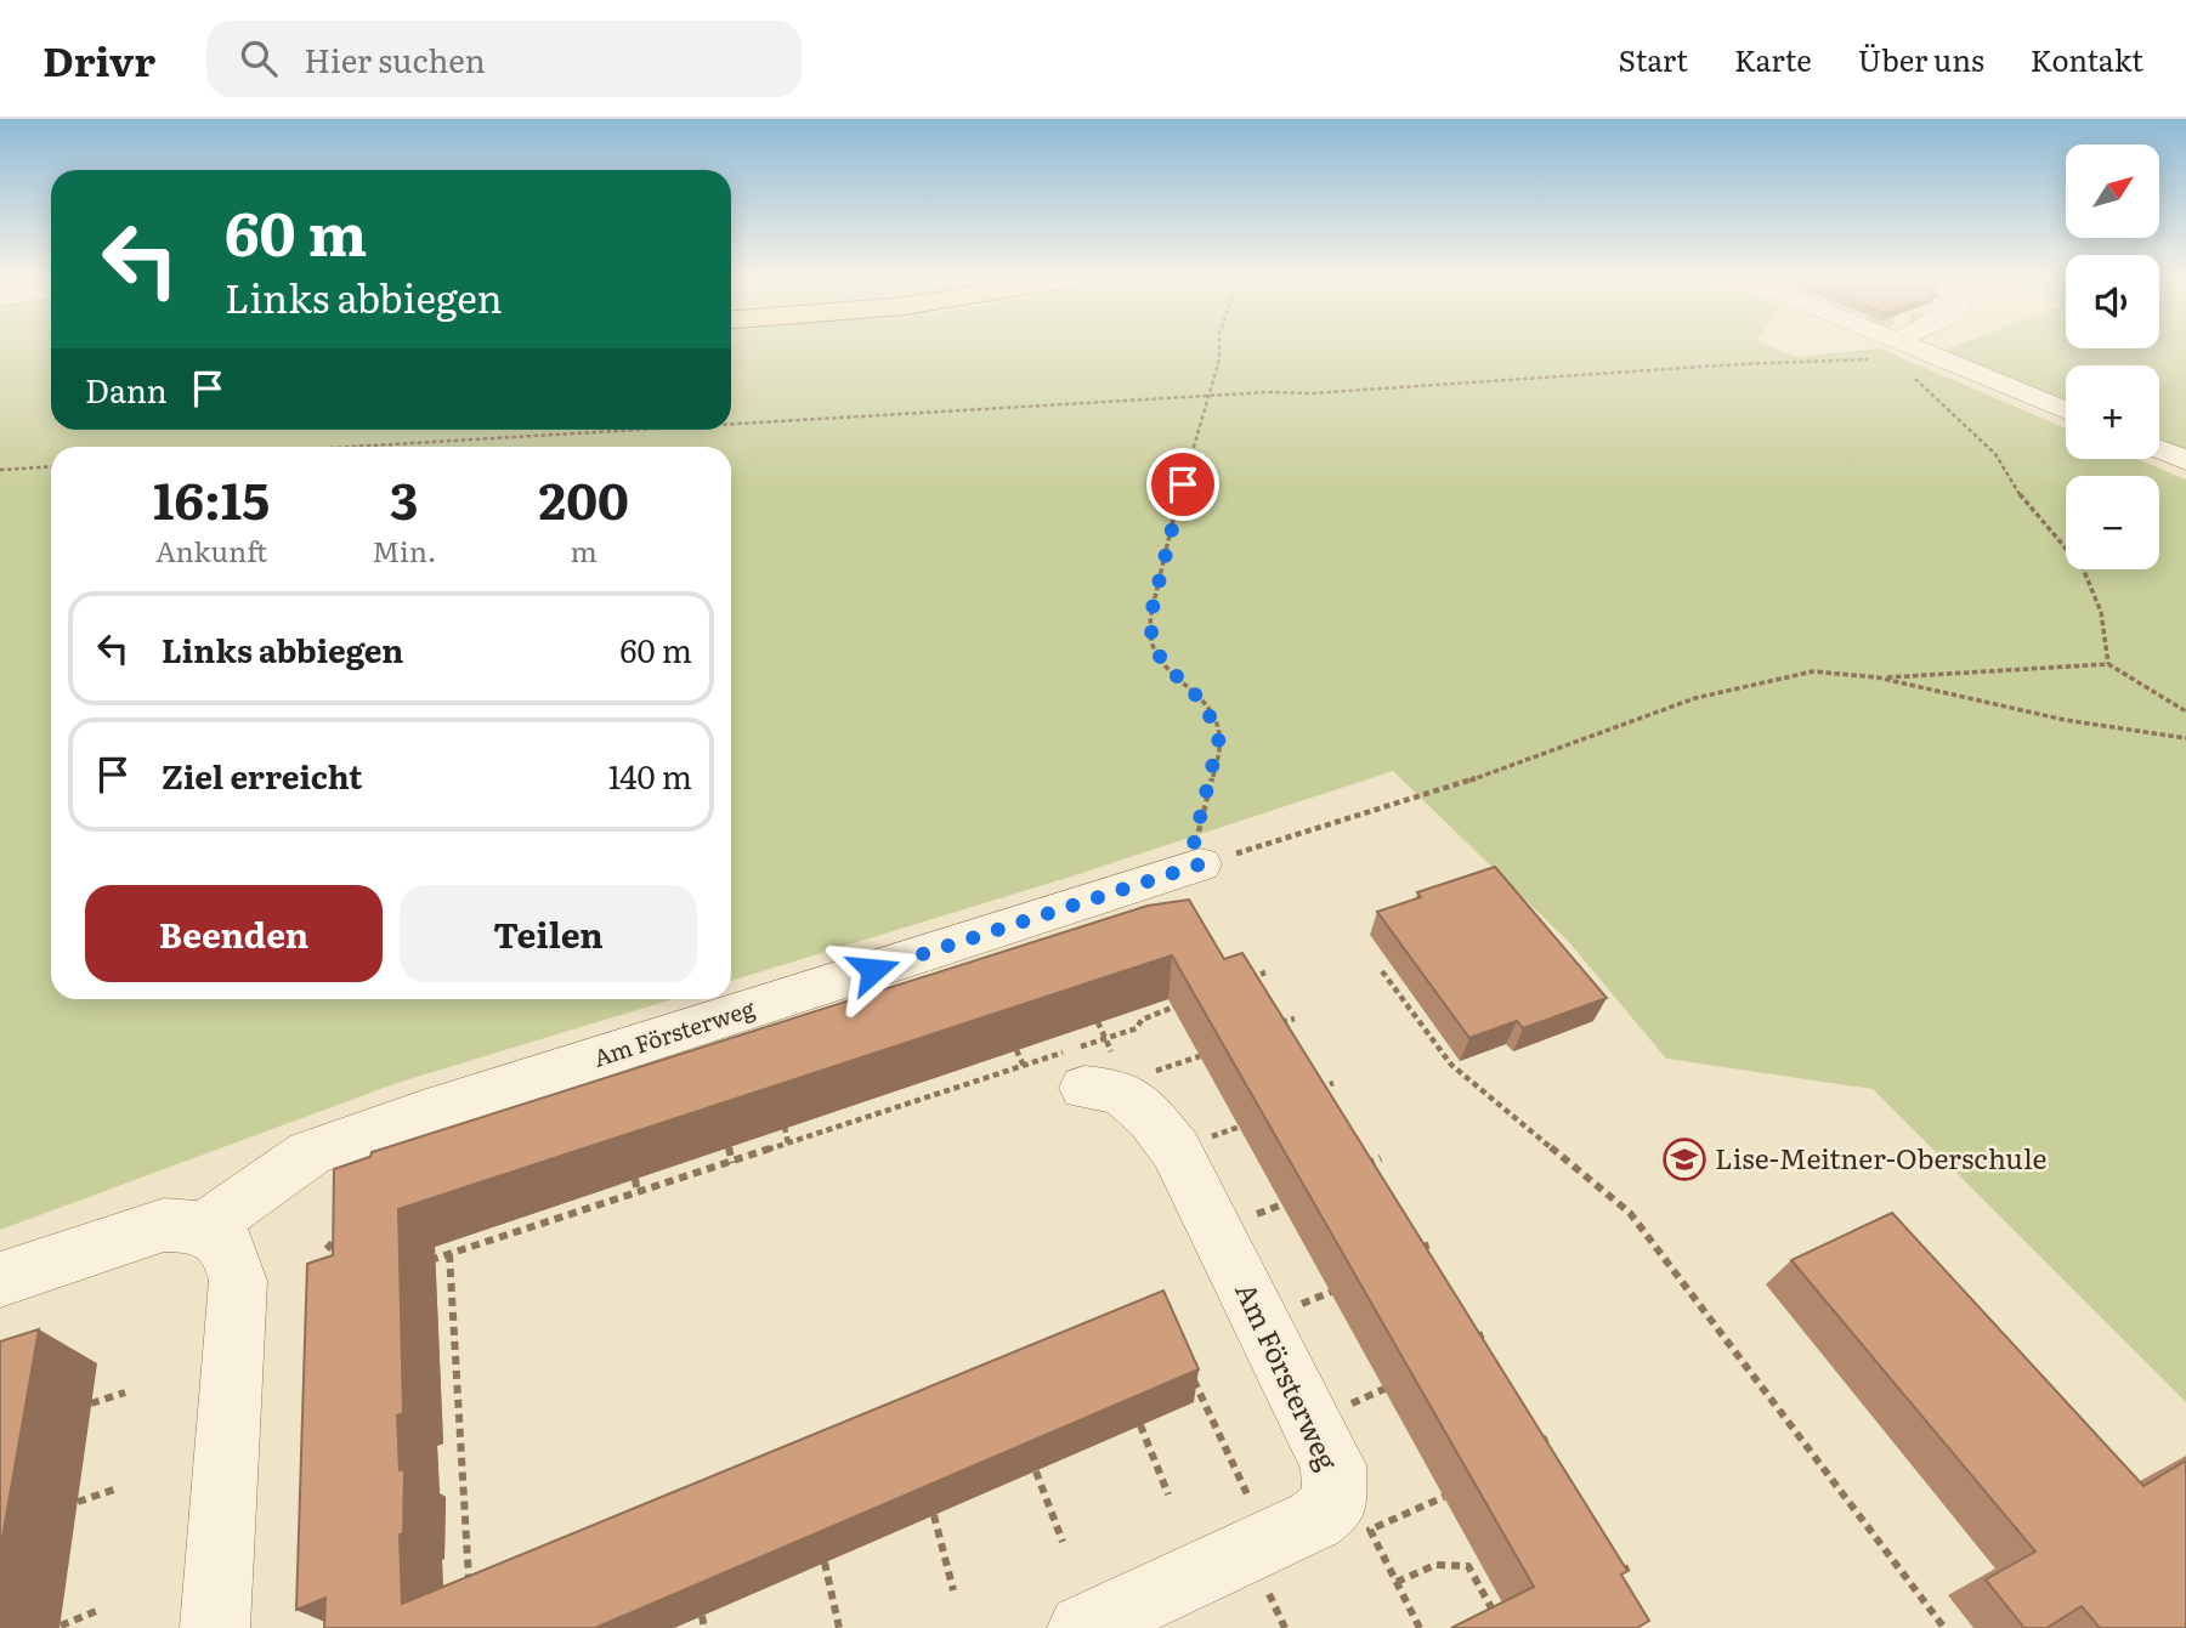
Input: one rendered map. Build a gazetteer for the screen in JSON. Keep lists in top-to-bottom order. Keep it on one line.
{"streets":{"street":["Am Försterweg"]},"places":{"school or university":["Lise-Meitner-Oberschule"]},"north":"top right","page":{"header":"Drivr","search":"Hier suchen","nav":["Start","Karte","Über uns","Kontakt"],"map_buttons":["+","−"],"turn":["60 m","Links abbiegen"],"then":"Dann","eta":["16:15","Ankunft","3","Min.","200","m"],"list":[{"name":"Links abbiegen","value":"60 m"},{"name":"Ziel erreicht","value":"140 m"}],"buttons":["Beenden","Teilen"]}}
